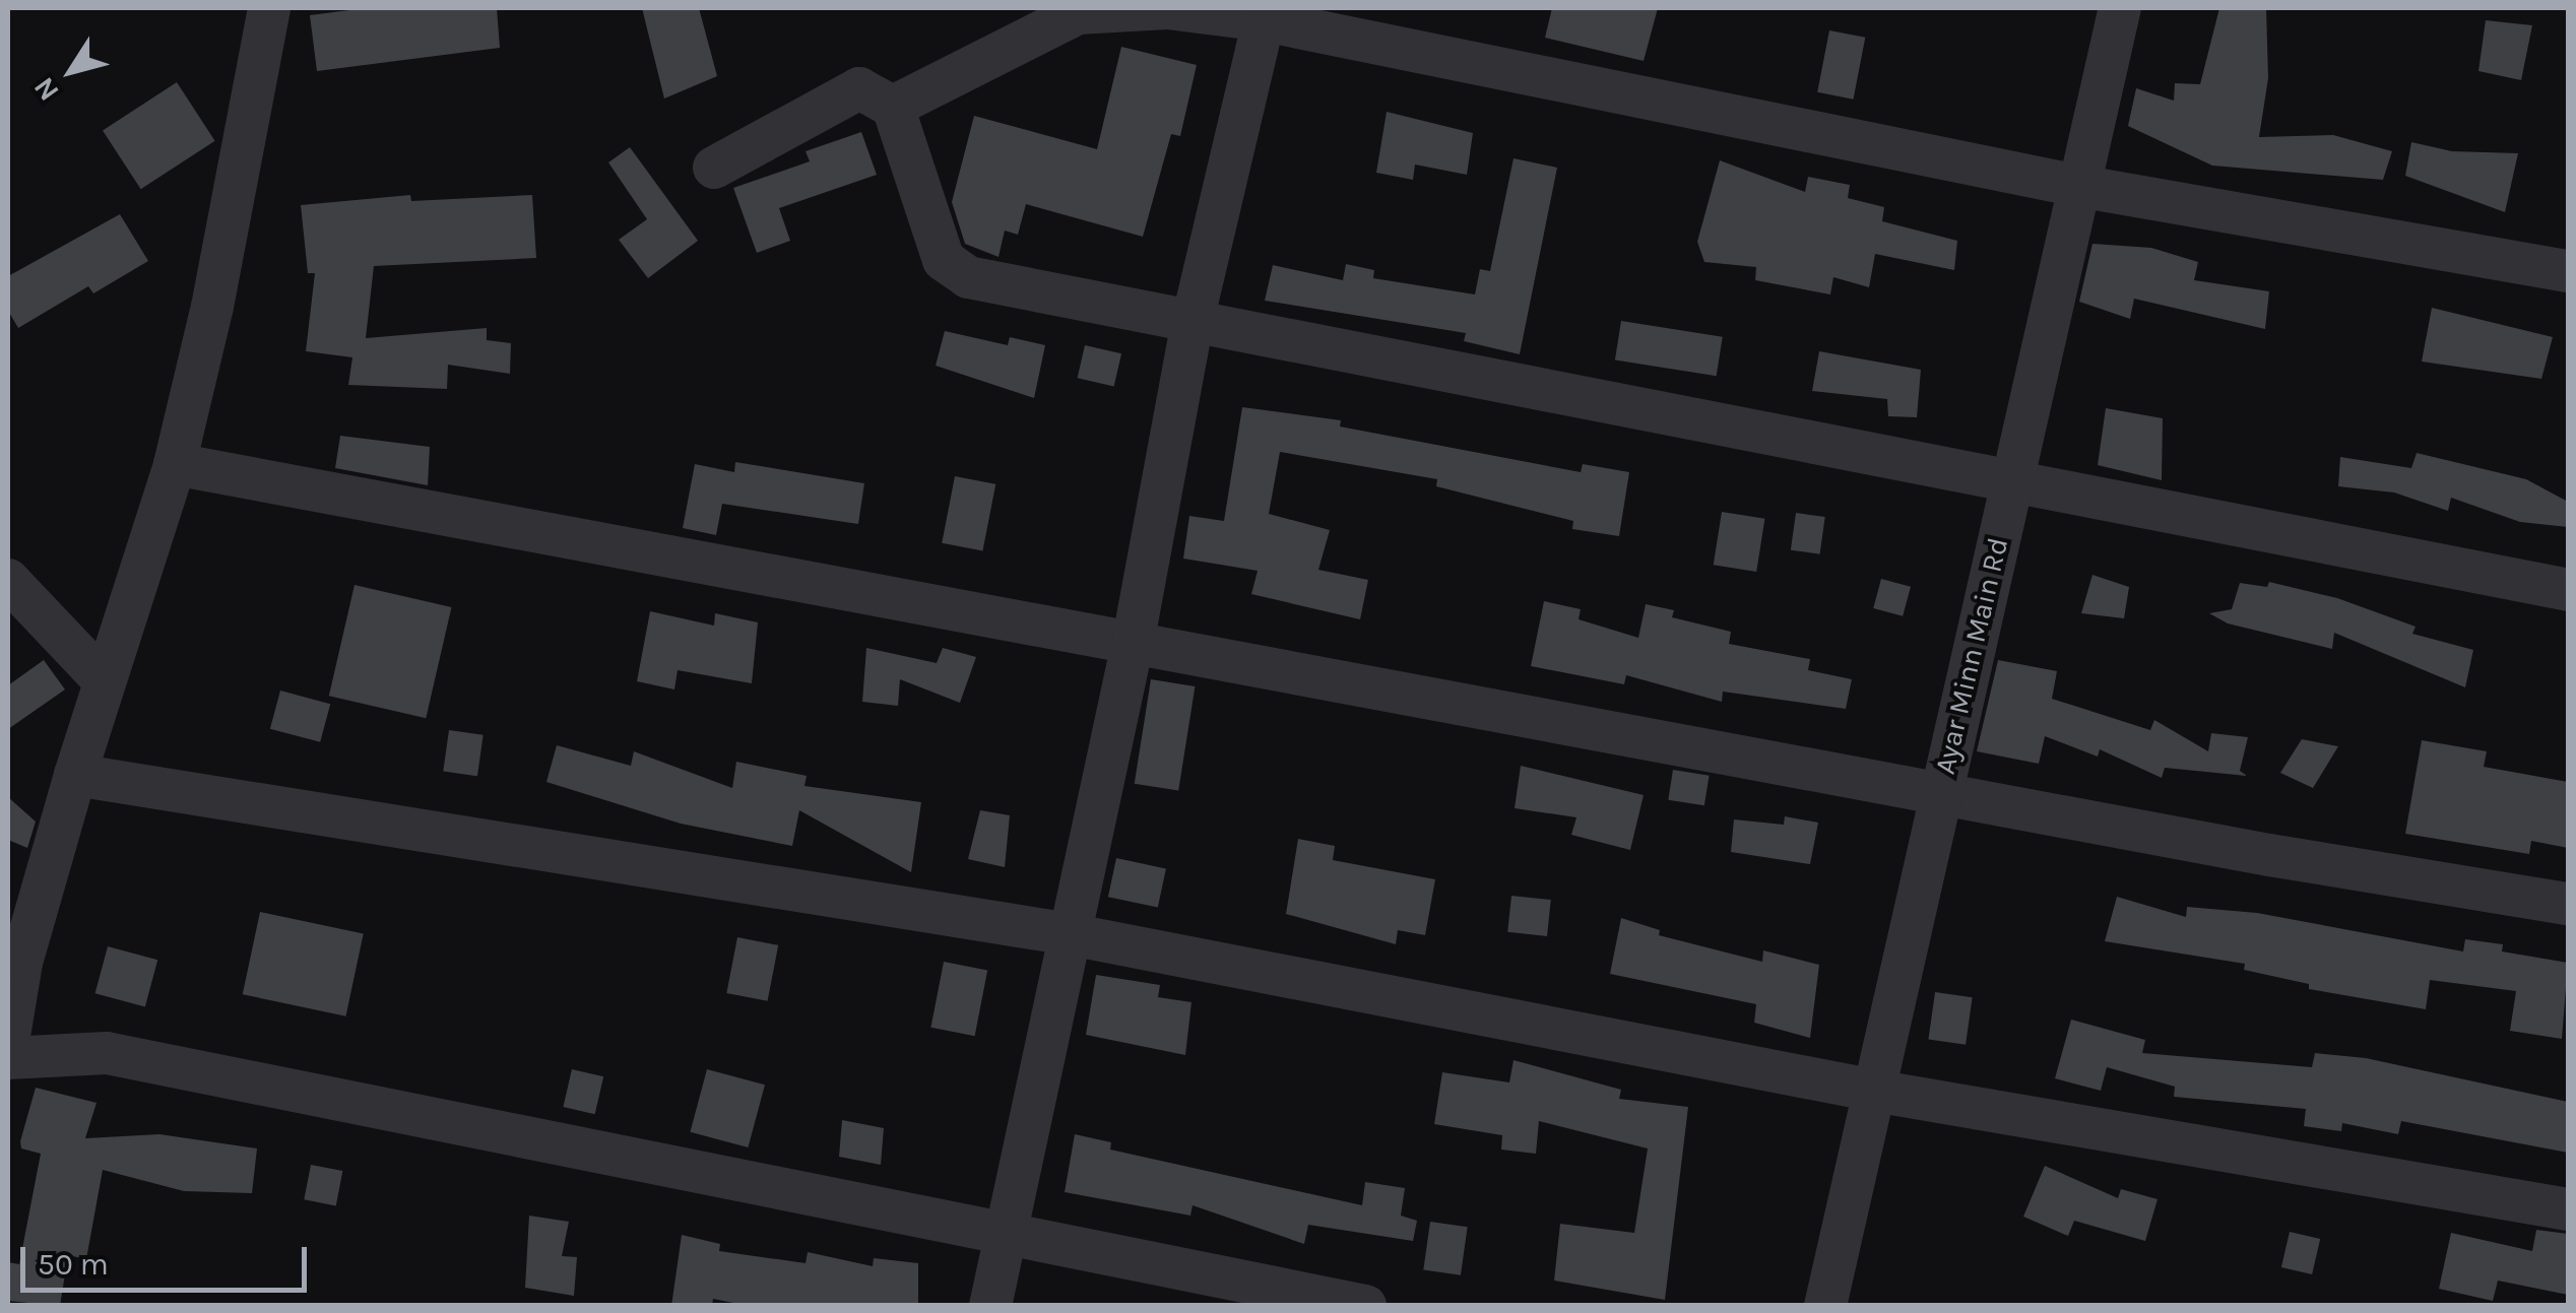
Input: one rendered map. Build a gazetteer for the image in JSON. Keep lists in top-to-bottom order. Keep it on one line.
{"streets":{"street":["Ayar Minn Main Rd"]},"scale_bar":"50 m","north":"bottom left"}
